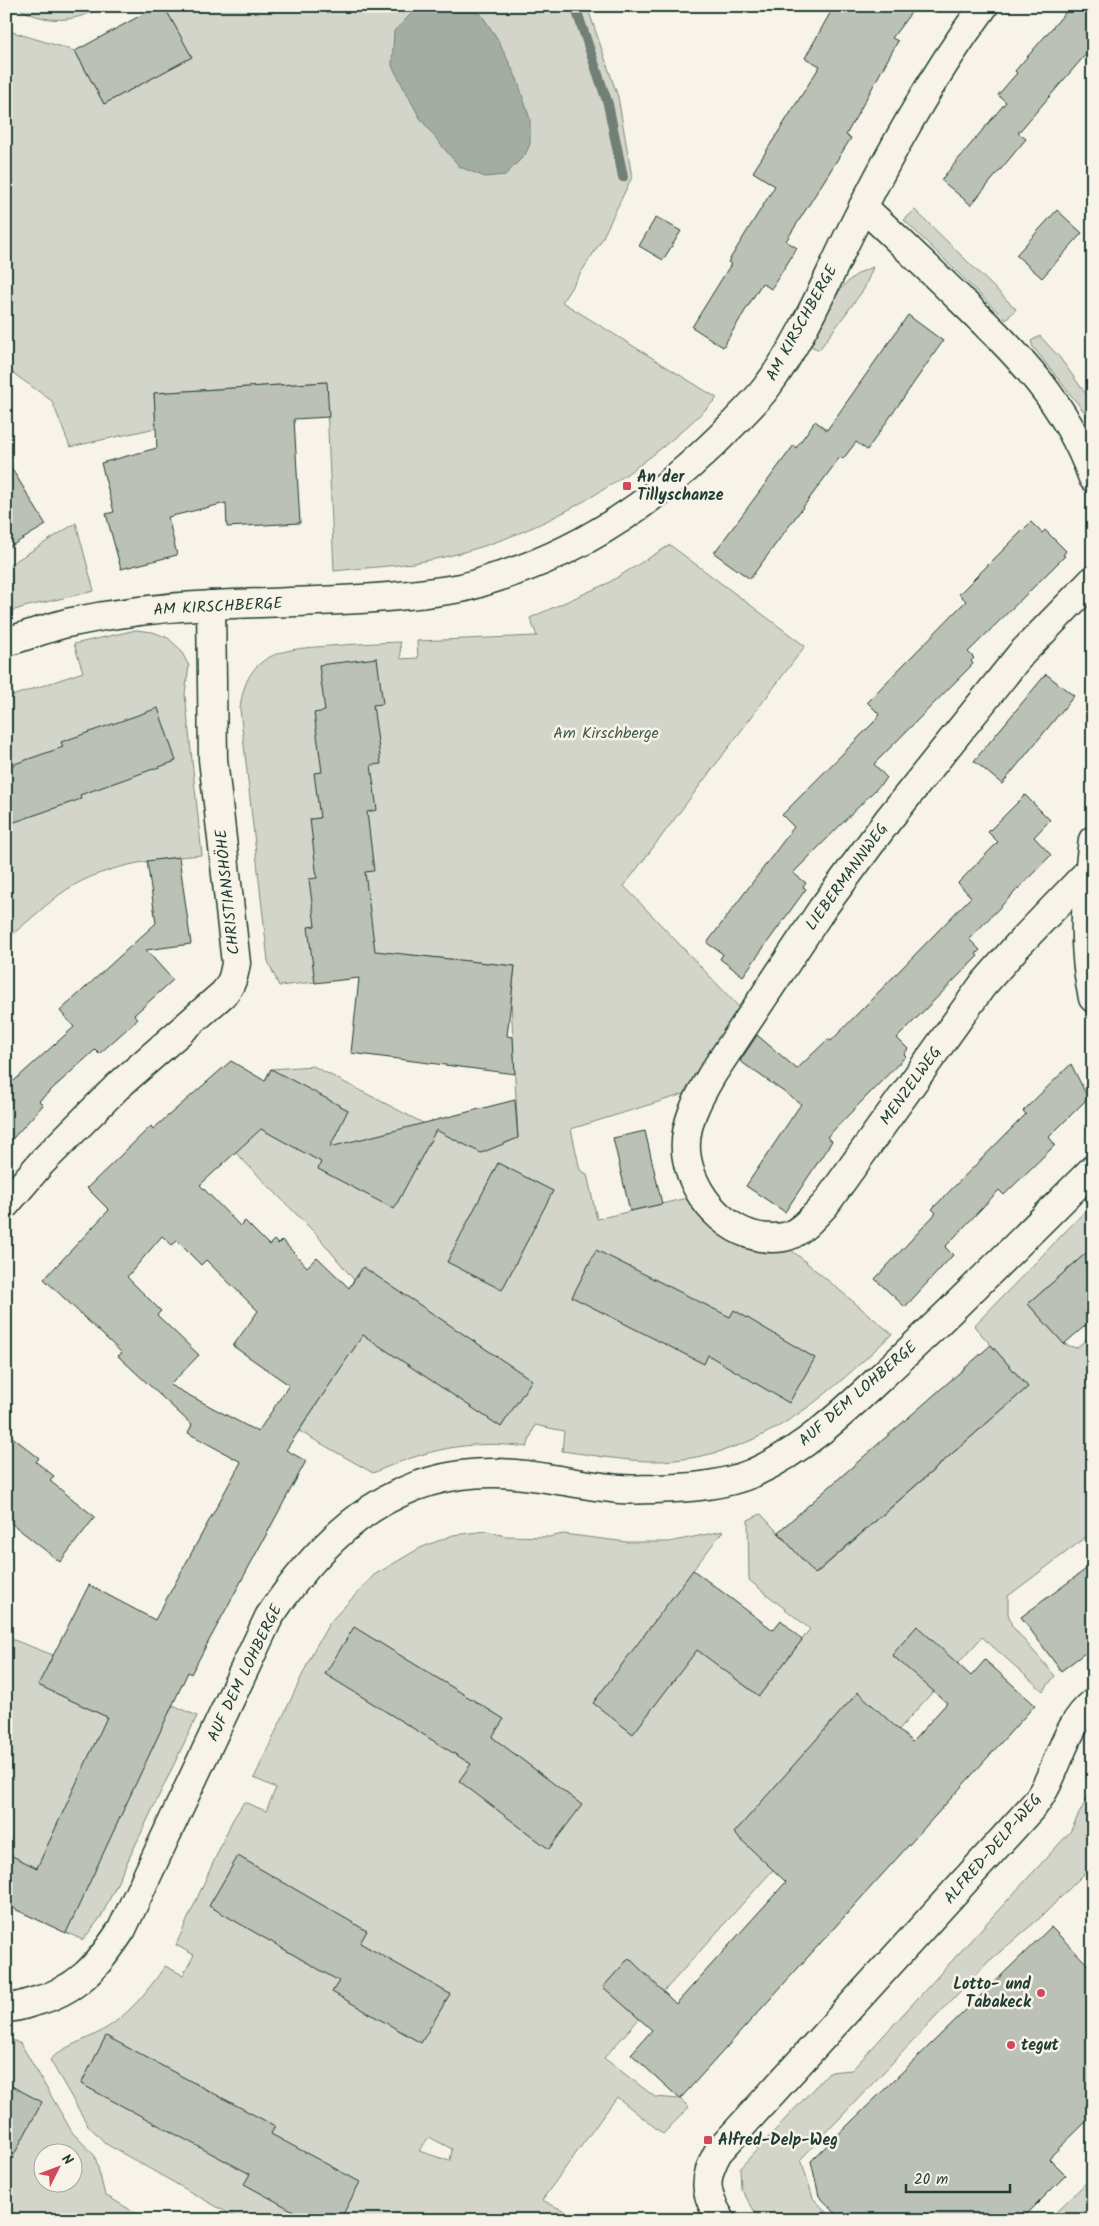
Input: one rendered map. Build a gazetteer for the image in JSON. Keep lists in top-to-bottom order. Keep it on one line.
{"streets":{"street":["AM KIRSCHBERGE","LIEBERMANNWEG","CHRISTIANSHÖHE","MENZELWEG","AUF DEM LOHBERGE","ALFRED-DELP-WEG"]},"crossings":[["AM KIRSCHBERGE","CHRISTIANSHÖHE"],["LIEBERMANNWEG","MENZELWEG"]],"parks":["Am Kirschberge"],"places":{"transit":["An der Tillyschanze","Alfred-Delp-Weg"],"other":["Lotto- und Tabakeck","tegut"]},"scale_bar":"20 m","north":"top right"}
